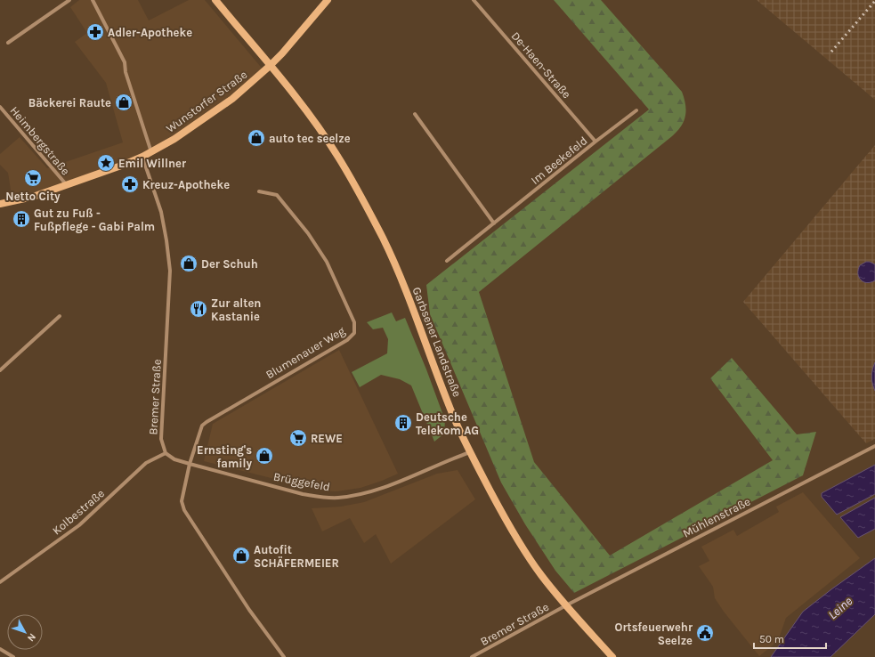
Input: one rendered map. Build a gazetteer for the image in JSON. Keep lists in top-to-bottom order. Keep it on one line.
{"streets":{"main road":["Wunstorfer Straße","Garbsener Landstraße"],"street":["De-Haen-Straße","Heimbergstraße","Im Beekefeld","Blumenauer Weg","Bremer Straße","Brüggefeld","Kolbestraße","Mühlenstraße"]},"crossings":[["De-Haen-Straße","Im Beekefeld"],["Wunstorfer Straße","Heimbergstraße"],["Wunstorfer Straße","Garbsener Landstraße"],["Wunstorfer Straße","Bremer Straße"],["Garbsener Landstraße","Bremer Straße"],["Garbsener Landstraße","Brüggefeld"],["Garbsener Landstraße","Mühlenstraße"],["Blumenauer Weg","Brüggefeld"],["Bremer Straße","Kolbestraße"],["Bremer Straße","Mühlenstraße"]],"water":["Leine"],"places":{"pharmacy":["Adler-Apotheke","Kreuz-Apotheke"],"shop":["Bäckerei Raute","auto tec seelze","Der Schuh","Ernsting's family","Autofit SCHÄFERMEIER"],"place":["Emil Willner"],"supermarket":["Netto City","REWE"],"building":["Gut zu Fuß - Fußpflege - Gabi Palm","Deutsche Telekom AG"],"restaurant":["Zur alten Kastanie"],"public building":["Ortsfeuerwehr Seelze"]},"scale_bar":"50 m","north":"bottom right"}
